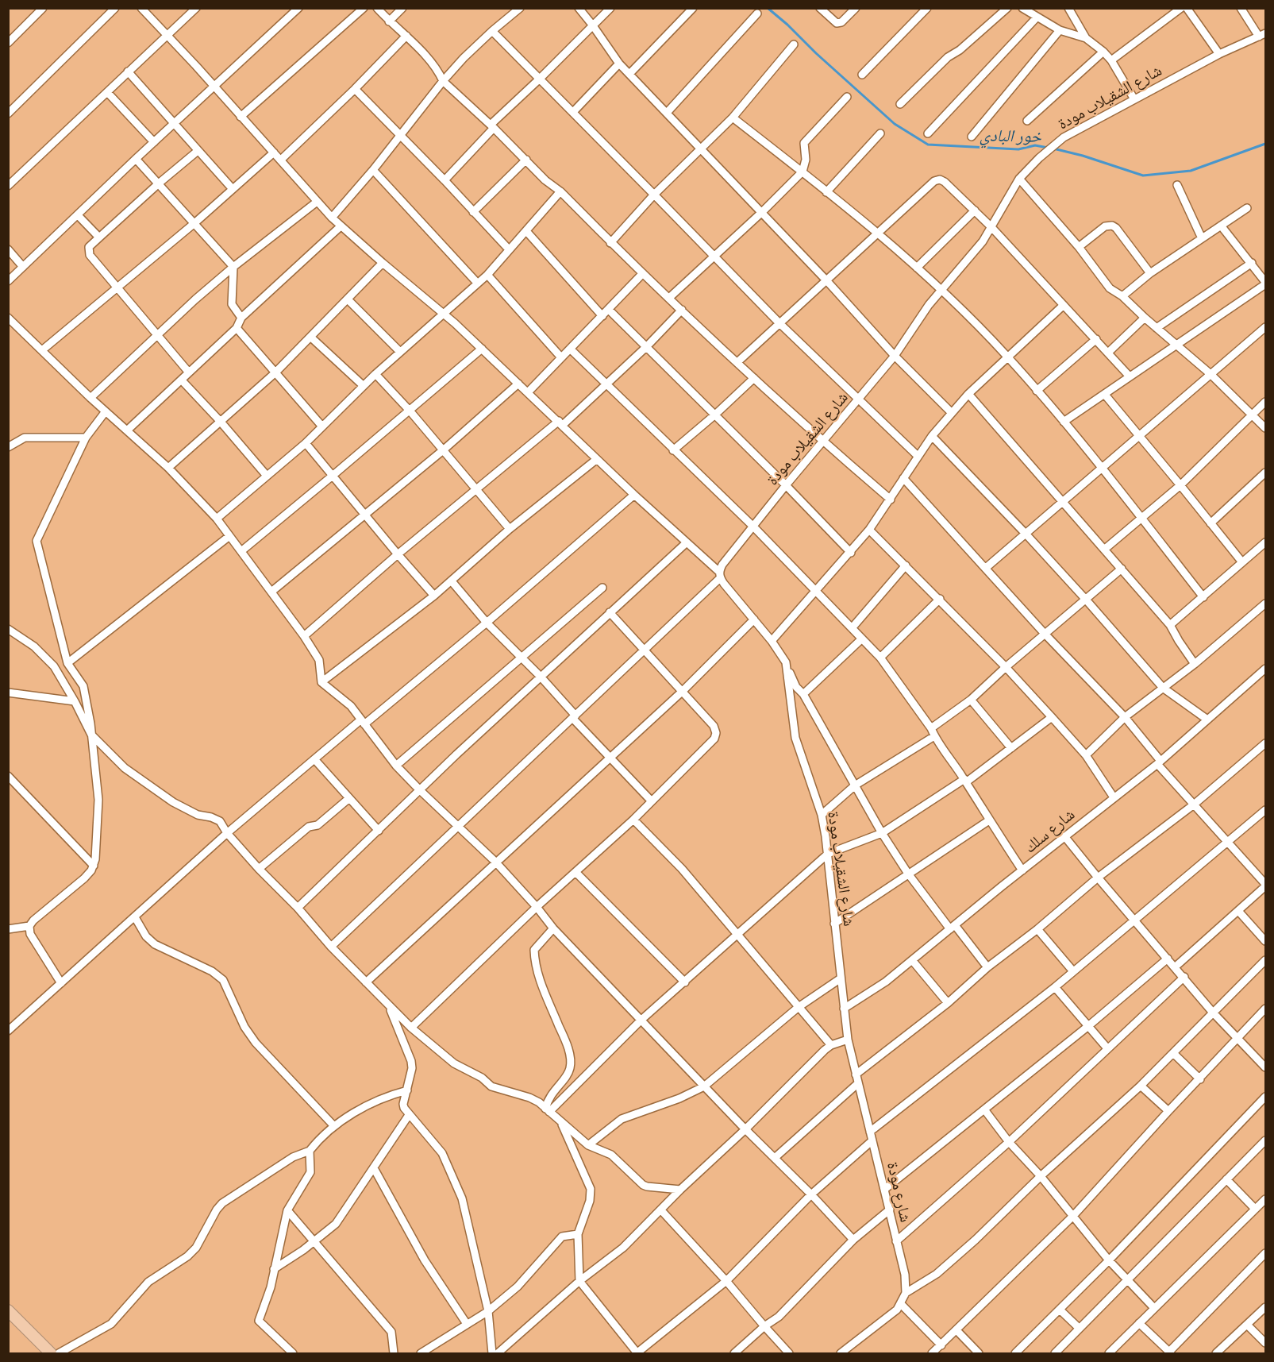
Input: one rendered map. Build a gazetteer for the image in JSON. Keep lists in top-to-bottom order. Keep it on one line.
{"streets":{"street":["شارع الشقيلاب مودة","شارع سلك","شارع مودة"]},"crossings":[["شارع الشقيلاب مودة","شارع سلك"],["شارع الشقيلاب مودة","شارع مودة"],["شارع سلك","شارع مودة"]],"water":["خور البادي"]}
